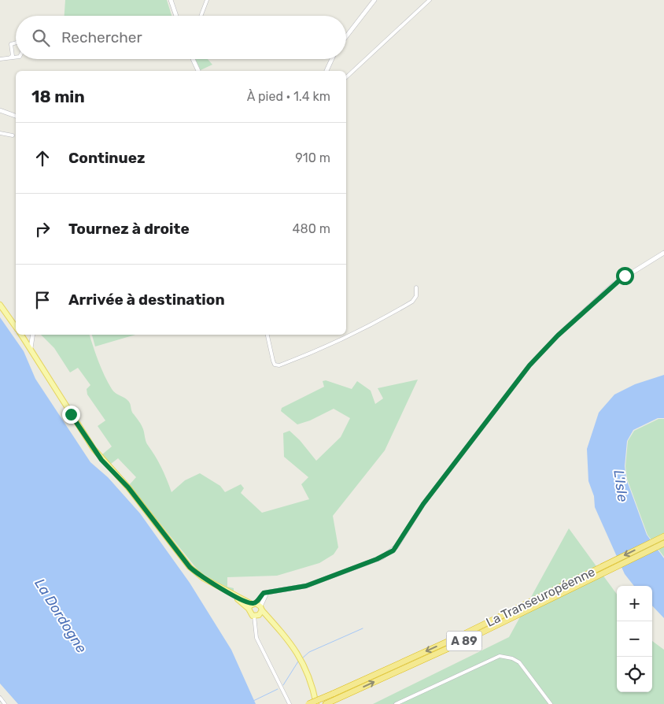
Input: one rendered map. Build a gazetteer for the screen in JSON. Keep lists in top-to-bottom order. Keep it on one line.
{"streets":{"highway":["La Transeuropéenne","A 89"]},"water":["L'Isle","La Dordogne"],"page":{"search":"Rechercher","heading":["18 min","À pied · 1.4 km"],"list":[["Continuez","910 m"],["Tournez à droite","480 m"],"Arrivée à destination"],"map_buttons":["+","−"]}}
